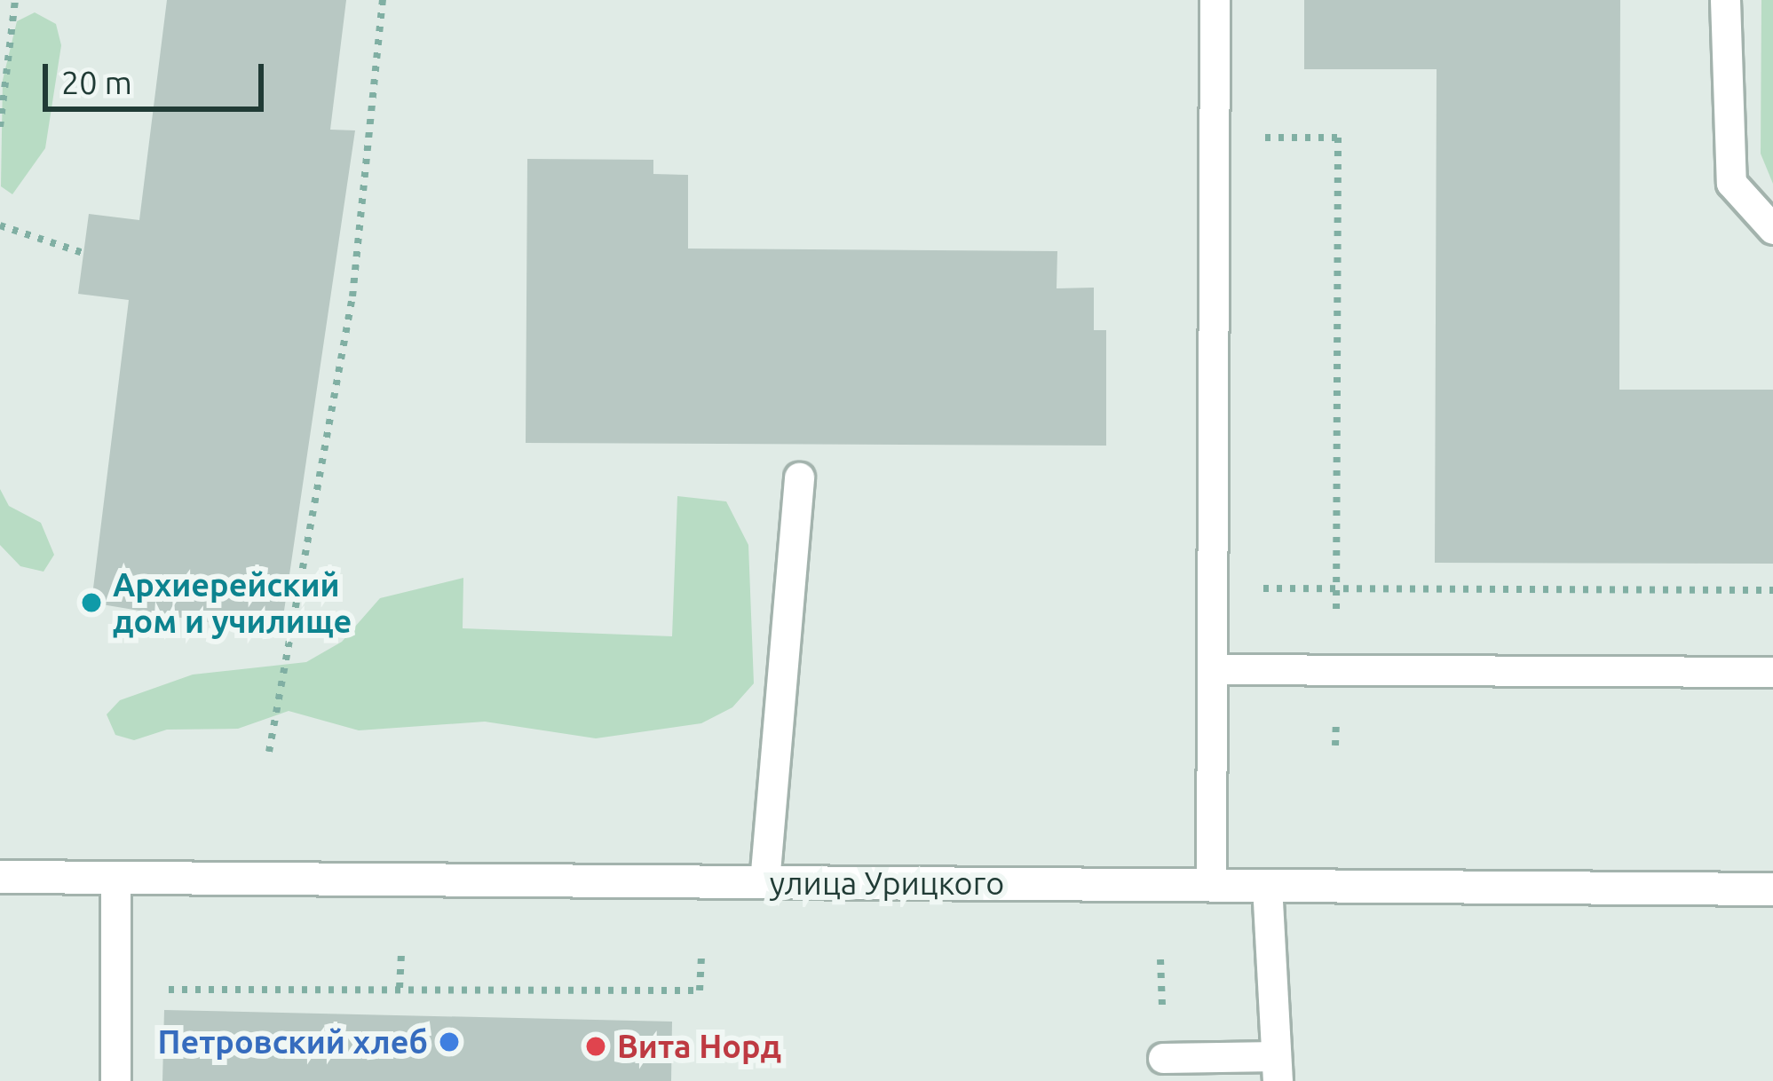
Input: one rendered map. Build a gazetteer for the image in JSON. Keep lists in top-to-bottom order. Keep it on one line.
{"streets":{"main road":["улица Урицкого"]},"places":["Архиерейский дом и училище","Петровский хлеб","Вита Норд"],"scale_bar":"20 m"}
